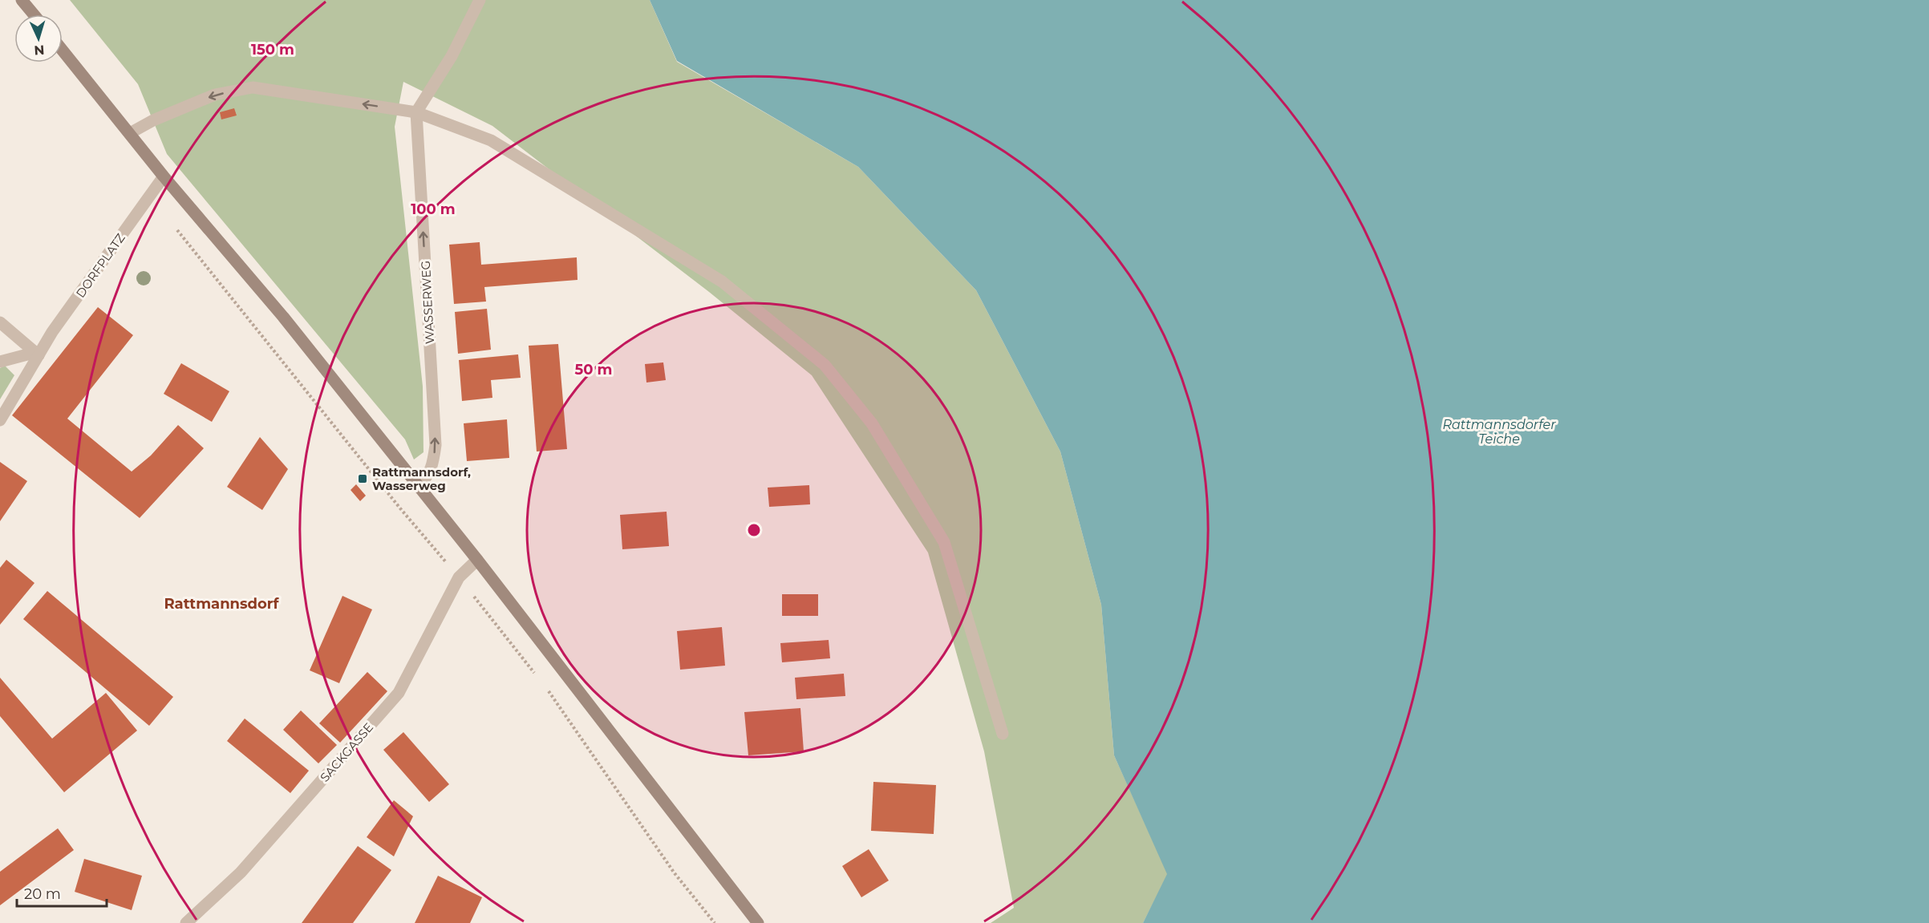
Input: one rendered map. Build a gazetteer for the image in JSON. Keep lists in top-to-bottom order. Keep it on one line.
{"streets":{"street":["DORFPLATZ","WASSERWEG","SACKGASSE"]},"one_way":["WASSERWEG"],"districts":["Rattmannsdorf"],"water":["Rattmannsdorfer Teiche"],"places":{"transit":["Rattmannsdorf, Wasserweg"]},"scale_bar":"20 m","north":"bottom","rings":["150 m","100 m","50 m"]}
